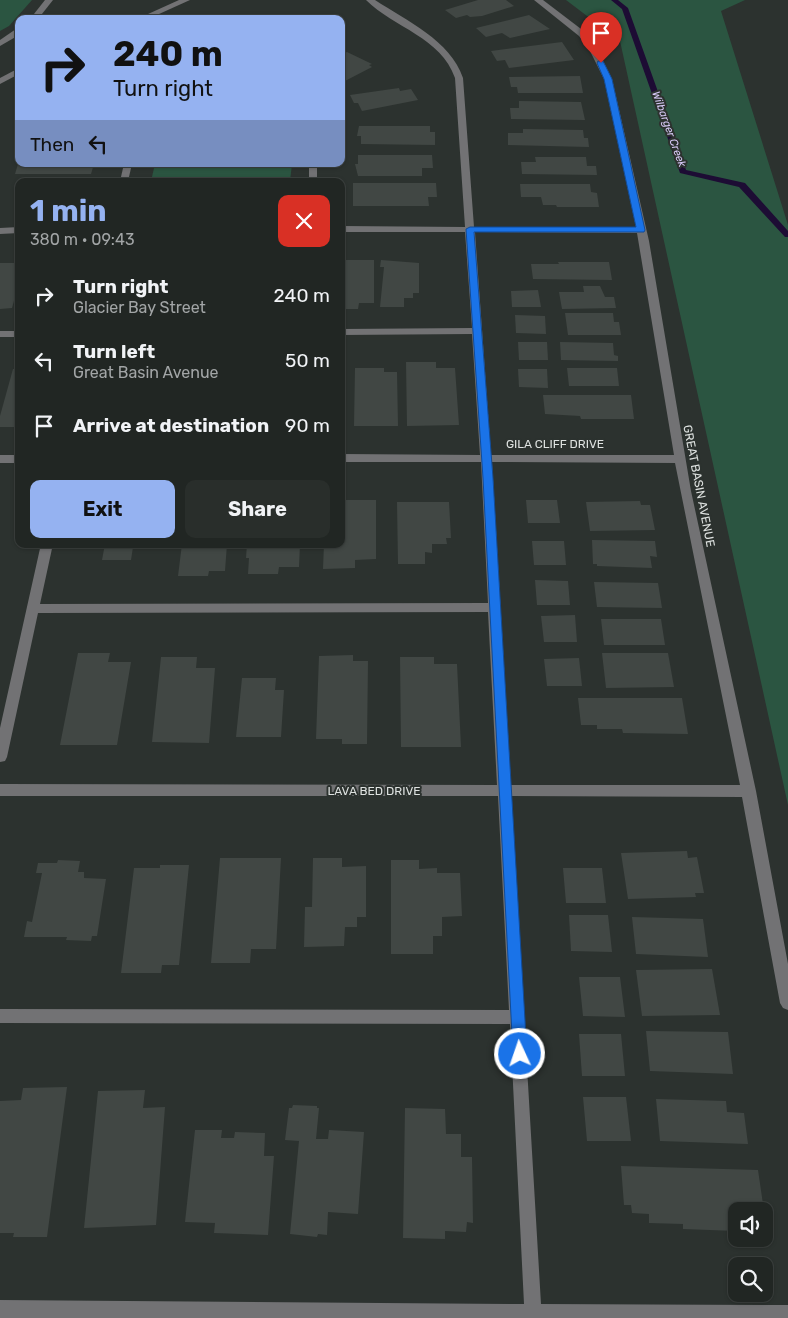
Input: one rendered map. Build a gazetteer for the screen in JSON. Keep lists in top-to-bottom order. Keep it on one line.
{"streets":{"street":["GILA CLIFF DRIVE","GREAT BASIN AVENUE","LAVA BED DRIVE"]},"crossings":[["GILA CLIFF DRIVE","GREAT BASIN AVENUE"],["GREAT BASIN AVENUE","LAVA BED DRIVE"]],"water":["Wilbarger Creek"],"page":{"turn":["240 m","Turn right"],"then":"Then","heading":["1 min","380 m · 09:43"],"list":[{"name":"Turn right","note":"Glacier Bay Street","value":"240 m"},{"name":"Turn left","note":"Great Basin Avenue","value":"50 m"},{"name":"Arrive at destination","value":"90 m"}],"buttons":["Exit","Share"]}}
